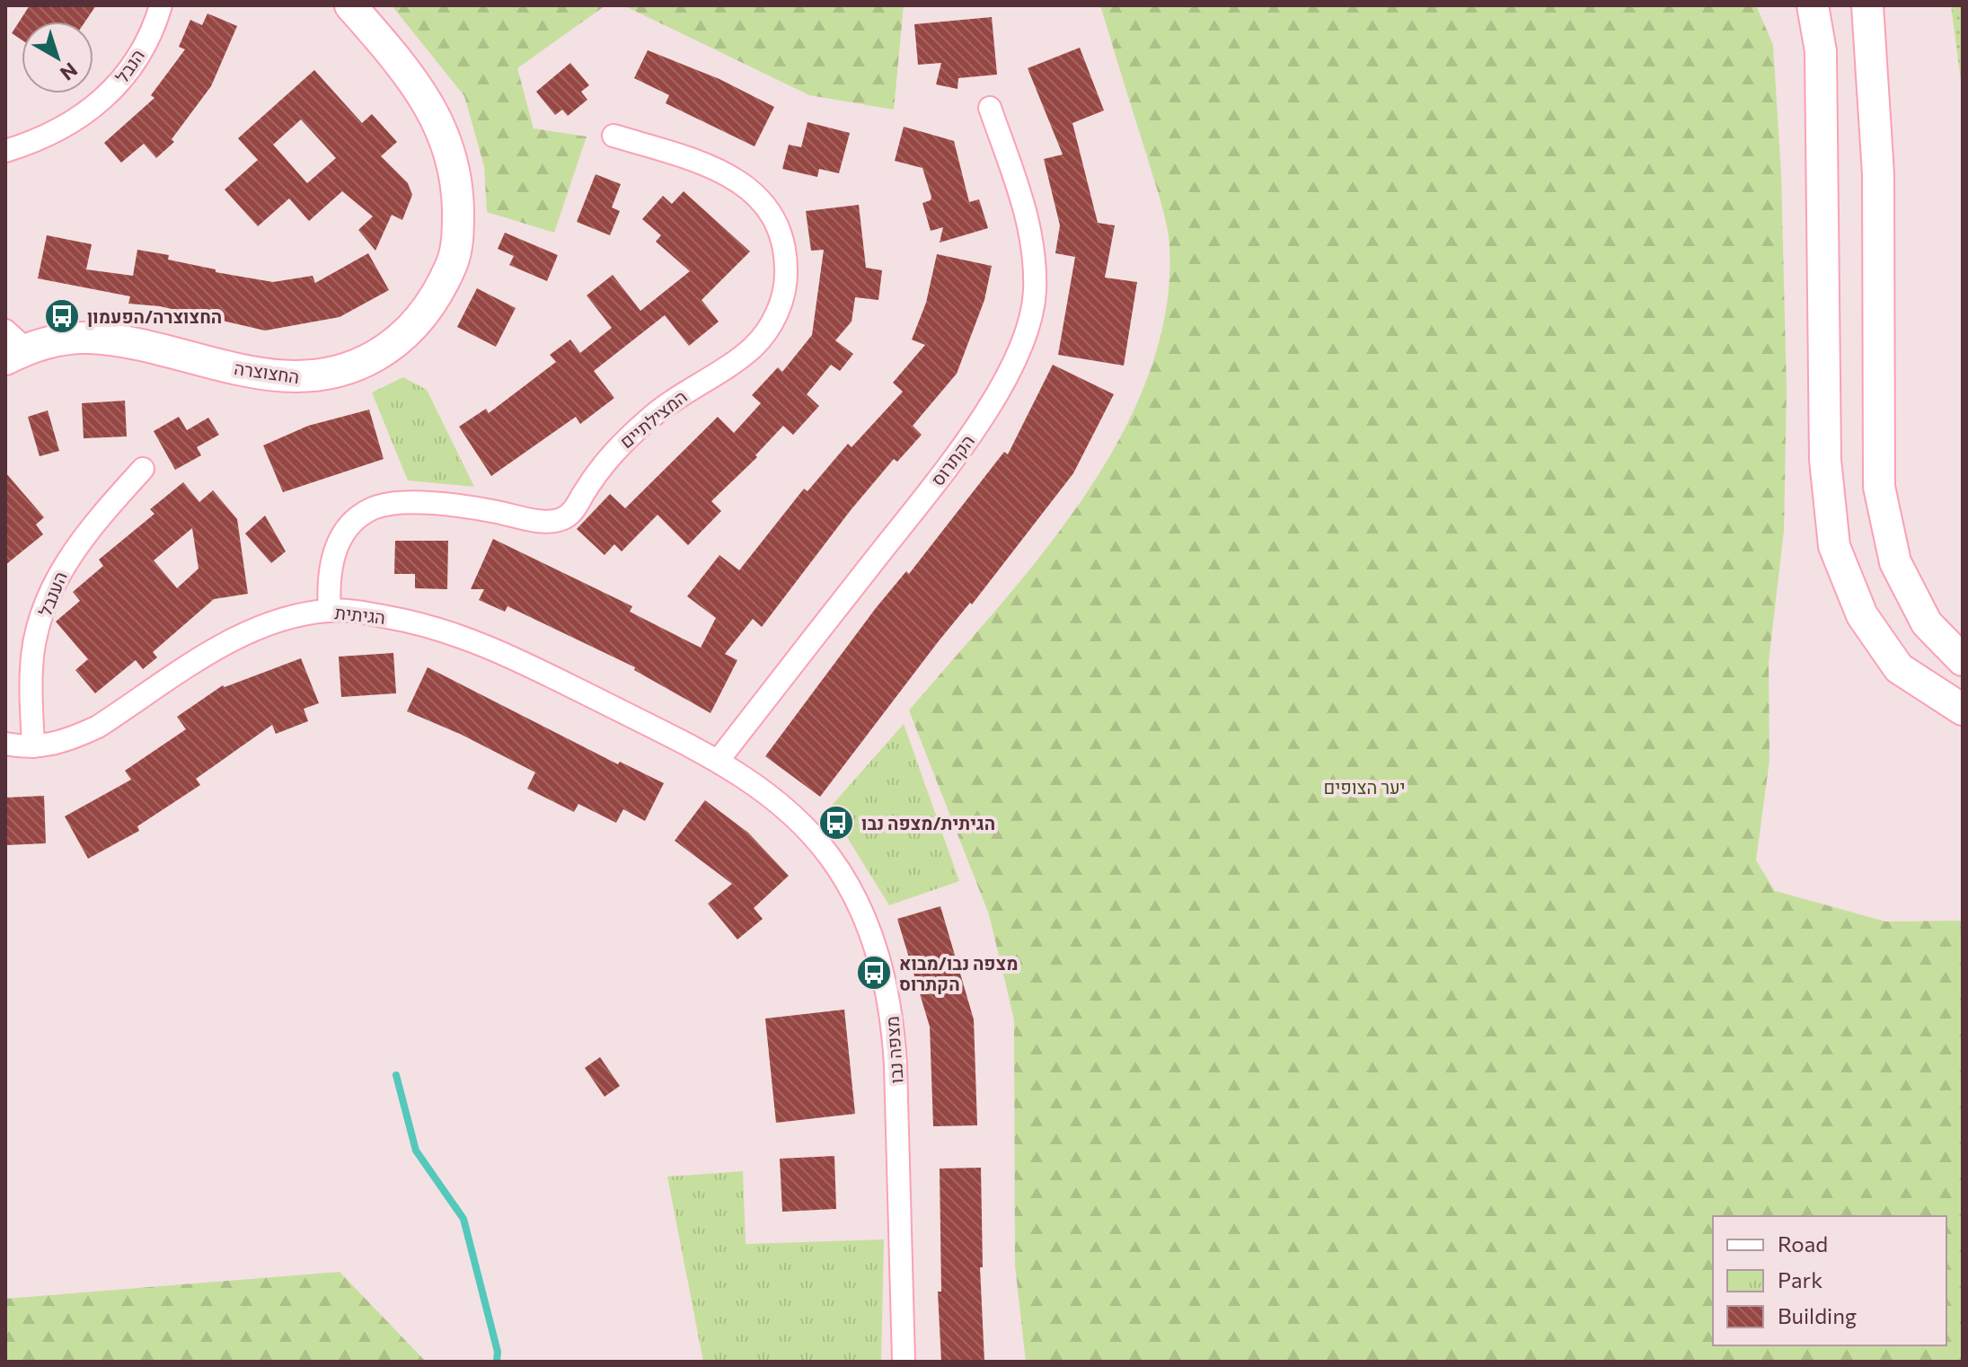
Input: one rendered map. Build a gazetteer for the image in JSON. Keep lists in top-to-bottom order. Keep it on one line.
{"streets":{"main road":["החצוצרה"],"street":["הנבל","המצילתיים","הקתרוס","הענבל","הגיתית","מצפה נבו"]},"crossings":[["המצילתיים","הגיתית"],["הקתרוס","הגיתית"],["הקתרוס","מצפה נבו"],["הענבל","הגיתית"],["הגיתית","מצפה נבו"]],"parks":["יער הצופים"],"places":{"bus stop":["החצוצרה/הפעמון","הגיתית/מצפה נבו","מצפה נבו/מבוא הקתרוס"]},"legend":["Road","Park","Building"],"north":"bottom right"}
